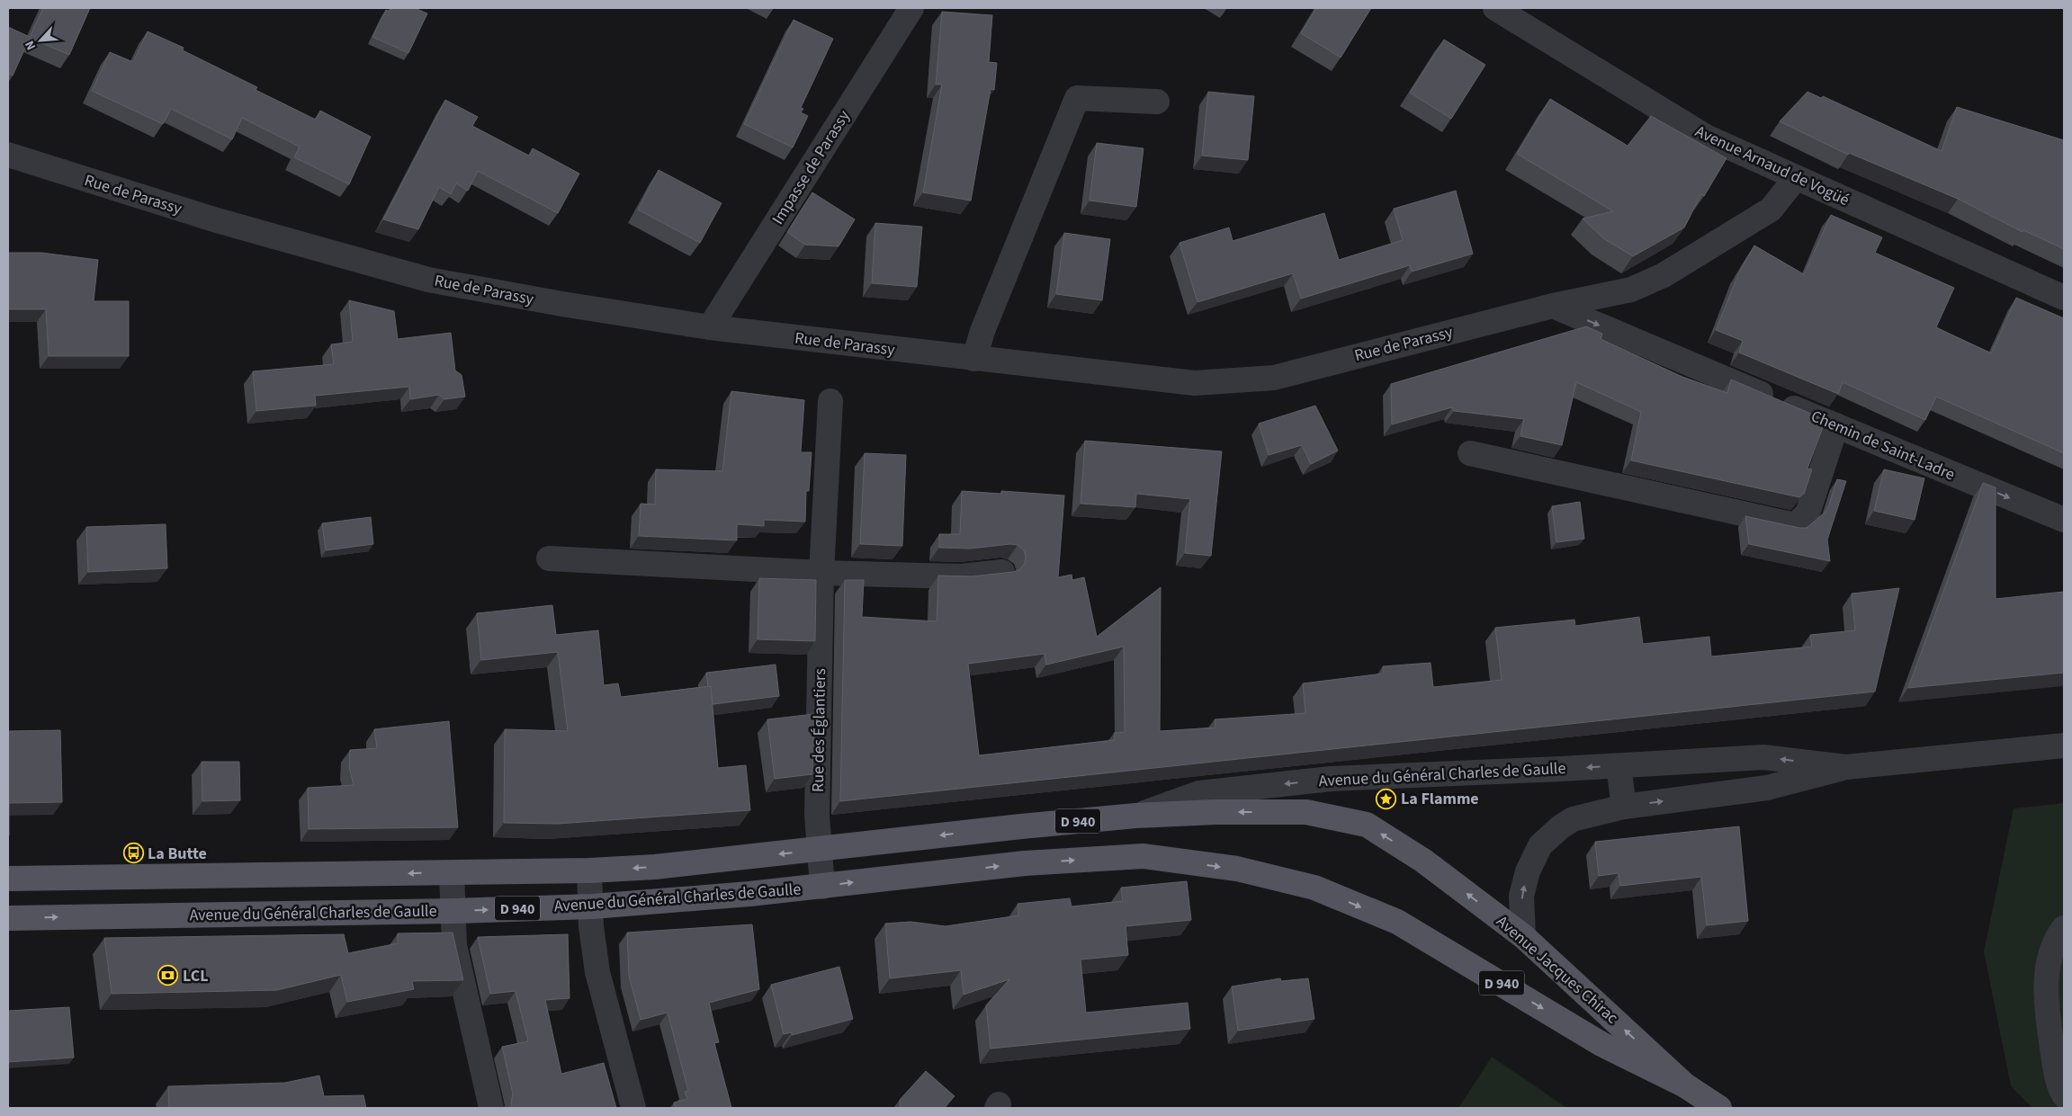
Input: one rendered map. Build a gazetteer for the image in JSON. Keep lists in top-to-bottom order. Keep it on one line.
{"streets":{"main road":["Avenue du Général Charles de Gaulle","D 940","Avenue Jacques Chirac"],"street":["Avenue Arnaud de Vogüé","Impasse de Parassy","Rue de Parassy","Chemin de Saint-Ladre","Rue des Églantiers"]},"crossings":[["Avenue Arnaud de Vogüé","Rue de Parassy"],["Impasse de Parassy","Rue de Parassy"],["Rue de Parassy","Chemin de Saint-Ladre"],["Rue des Églantiers","Avenue du Général Charles de Gaulle"],["Avenue du Général Charles de Gaulle","Avenue Jacques Chirac"]],"one_way":["Chemin de Saint-Ladre"],"places":{"place":["La Flamme"],"bus stop":["La Butte"],"bank":["LCL"]},"north":"bottom left"}
